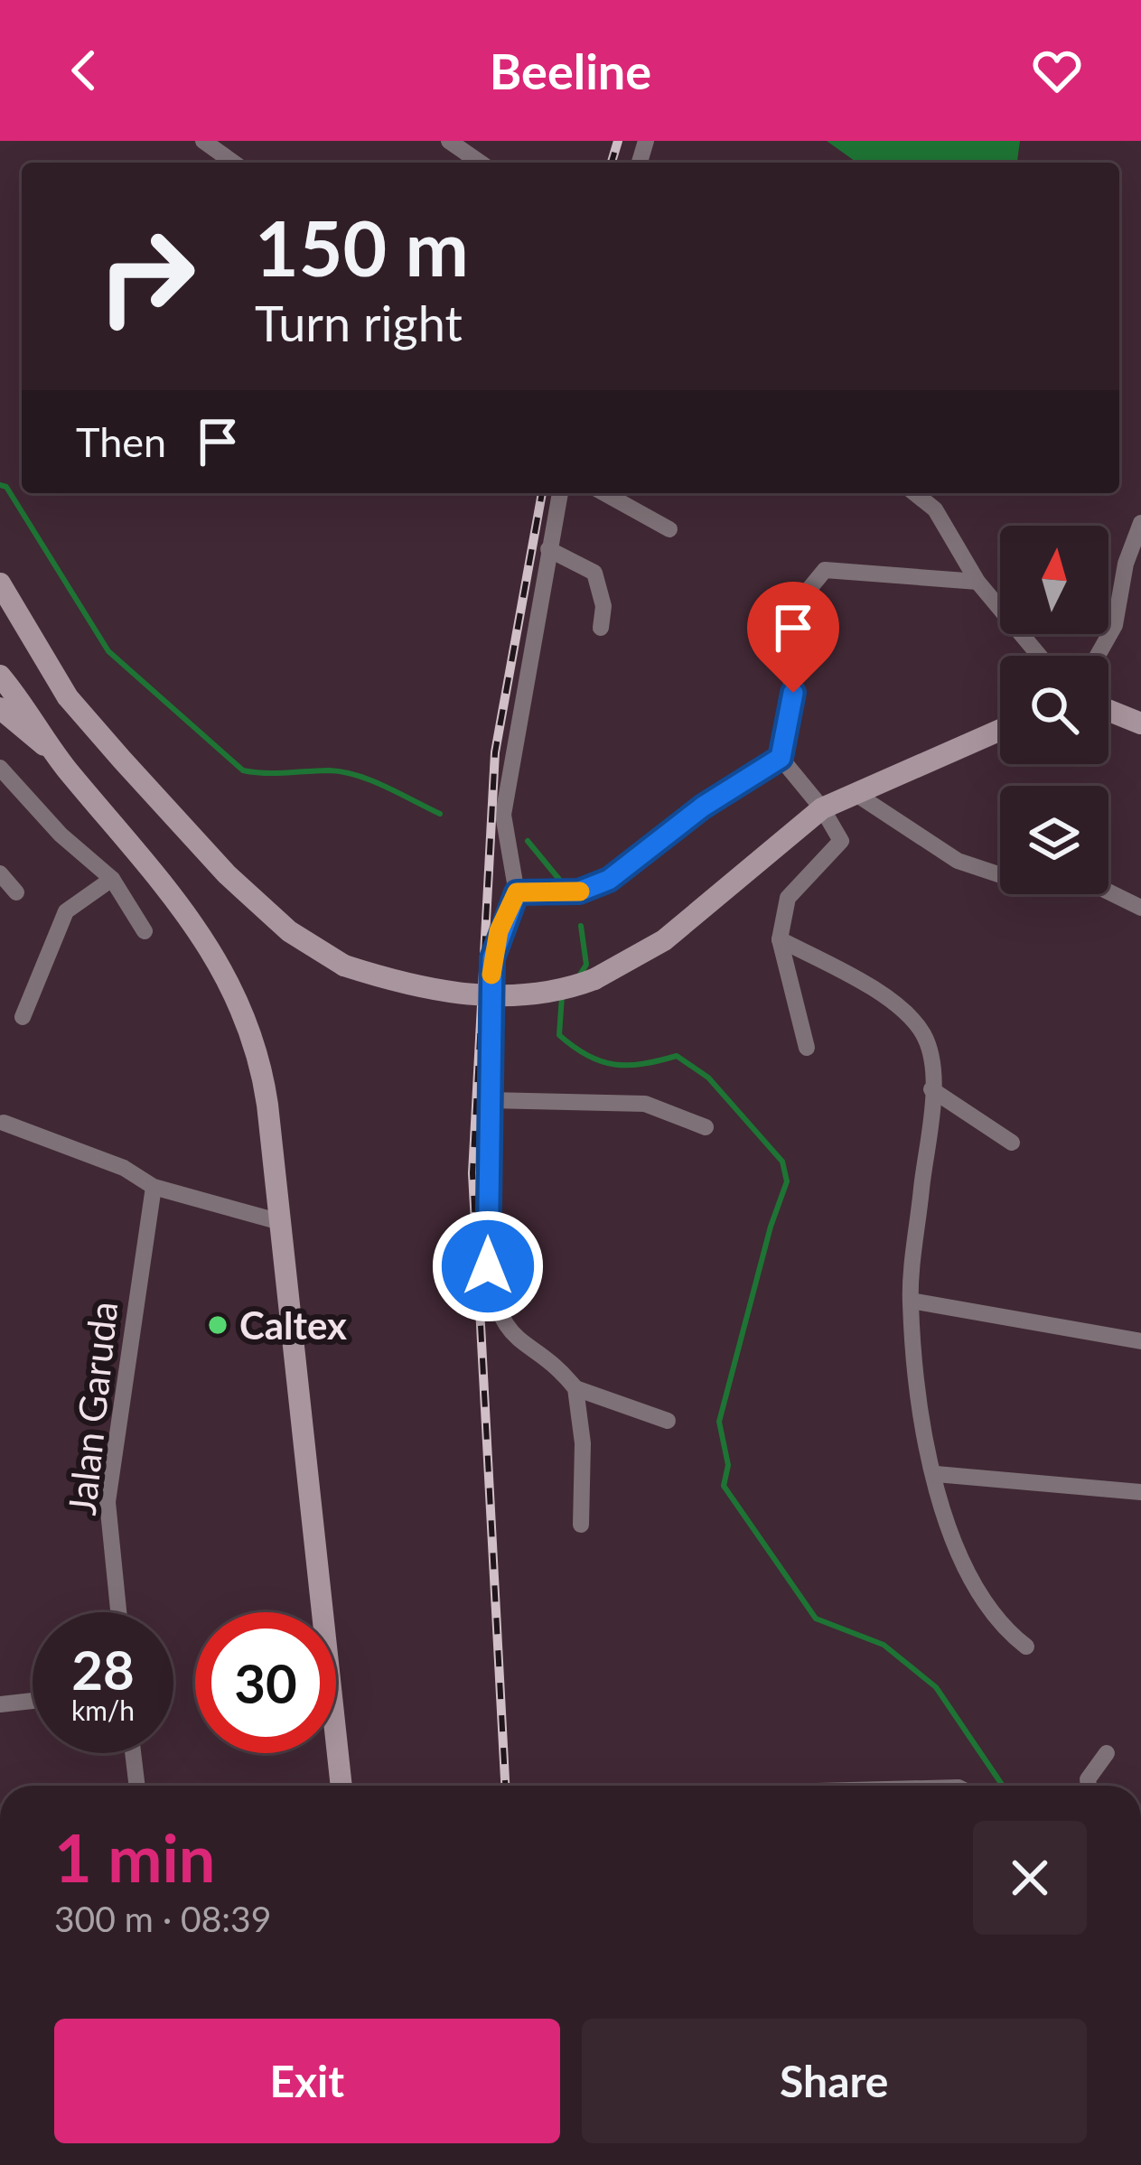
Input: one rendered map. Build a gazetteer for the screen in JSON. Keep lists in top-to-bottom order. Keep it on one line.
{"streets":{"street":["Jalan Garuda"]},"places":["Caltex"],"north":"top","page":{"header":"Beeline","turn":["150 m","Turn right"],"then":"Then","speed":"28 km/h","limit":"30","heading":["1 min","300 m · 08:39"],"buttons":["Exit","Share"]}}
